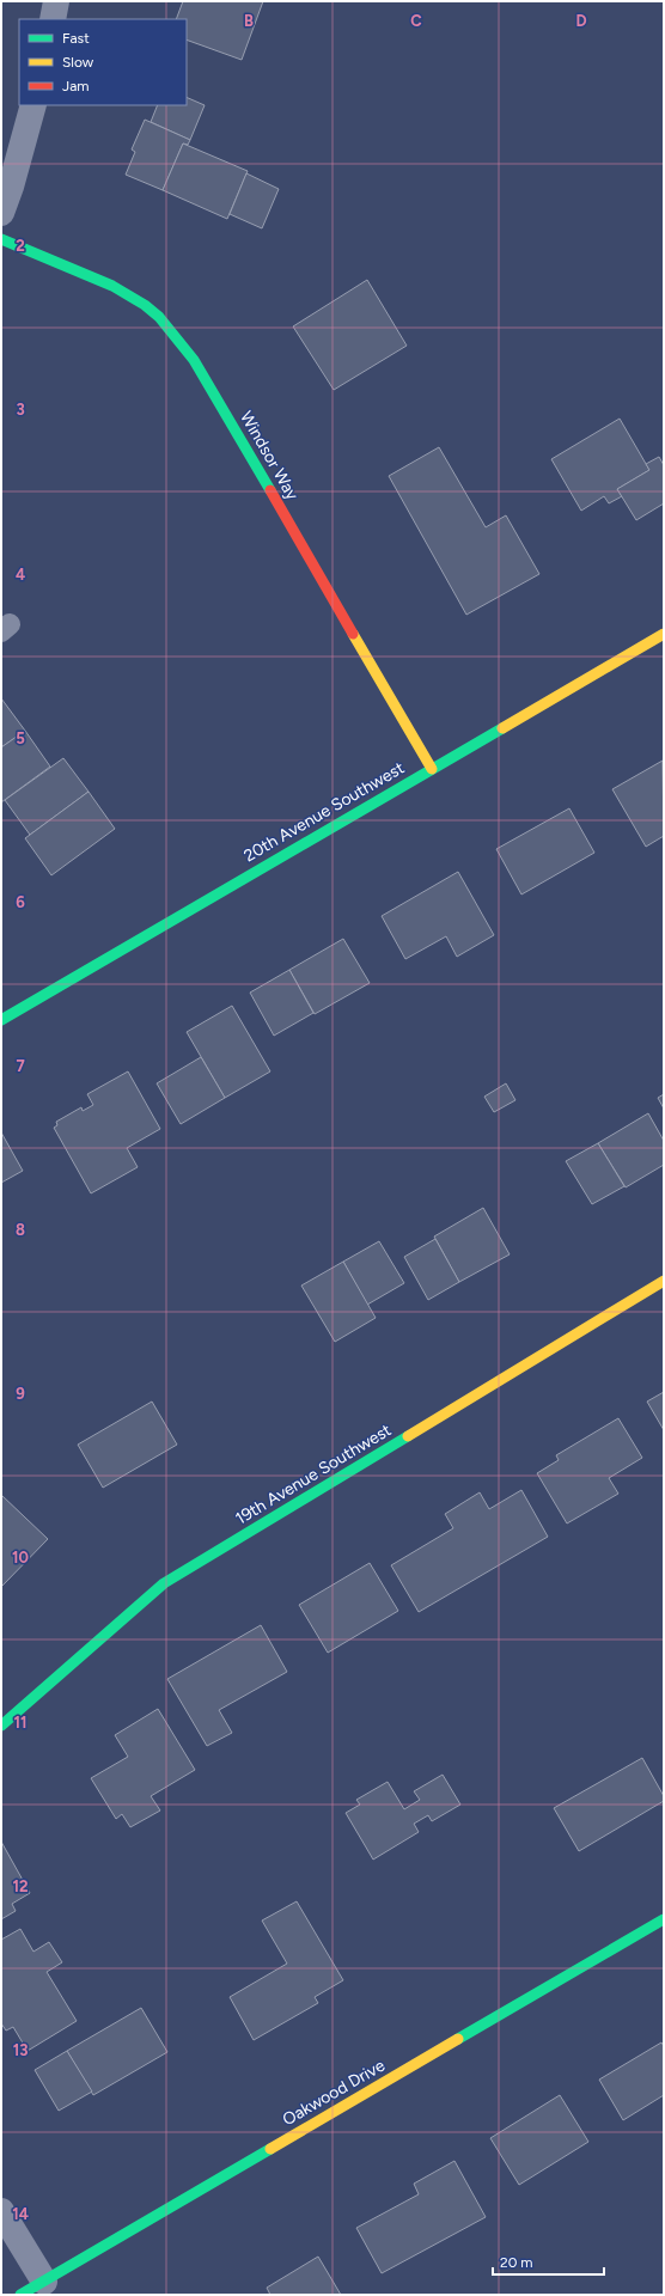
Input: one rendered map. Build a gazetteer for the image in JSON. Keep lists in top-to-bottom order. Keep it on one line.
{"streets":{"street":["Windsor Way","20th Avenue Southwest","19th Avenue Southwest","Oakwood Drive"]},"crossings":[["Windsor Way","20th Avenue Southwest"]],"legend":["Fast","Slow","Jam"],"scale_bar":"20 m","grid":{"columns":["B","C","D"],"rows":["2","3","4","5","6","7","8","9","10","11","12","13","14"]}}
